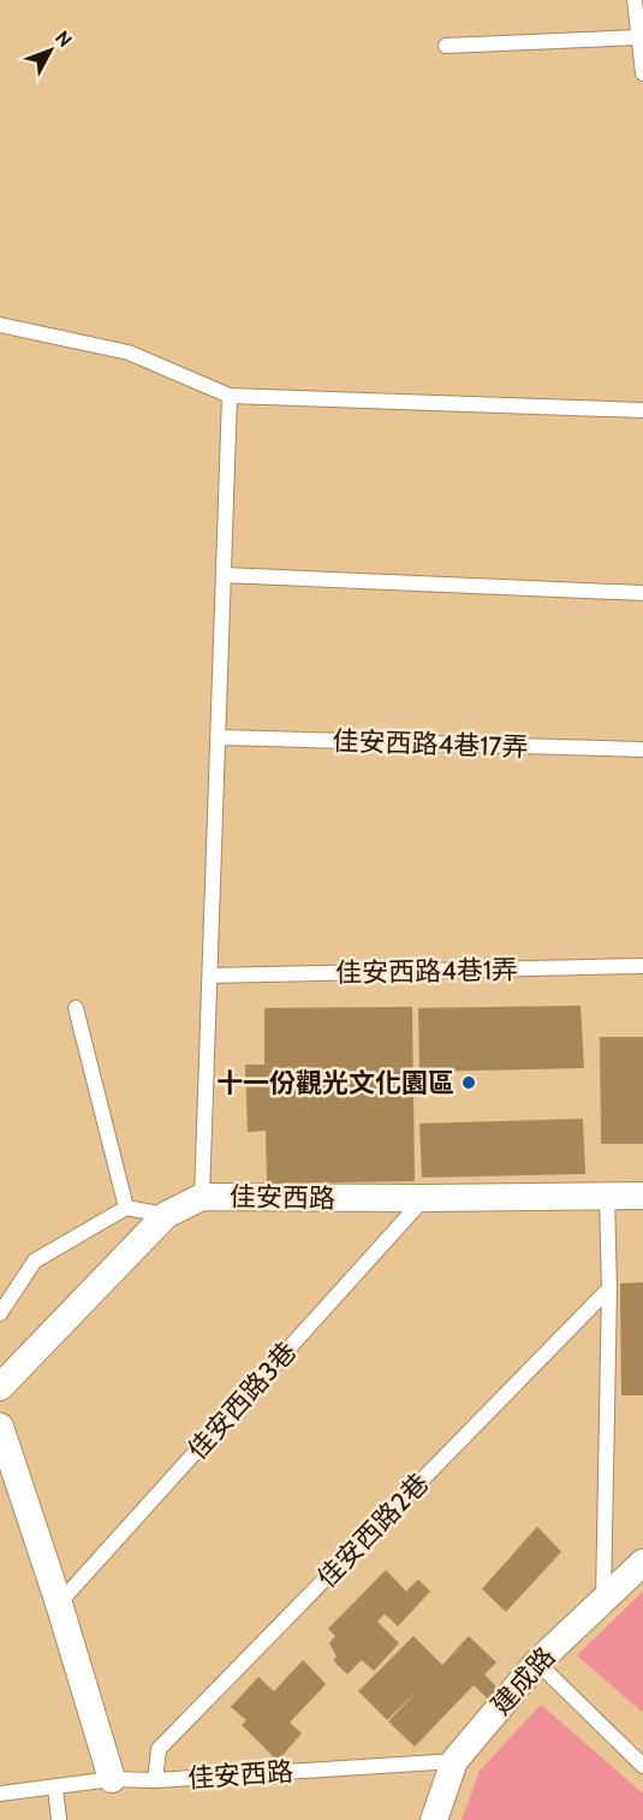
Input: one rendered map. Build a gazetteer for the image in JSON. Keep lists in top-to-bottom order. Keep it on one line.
{"streets":{"street":["佳安西路","建成路"],"lane":["佳安西路4巷17弄","佳安西路4巷1弄","佳安西路3巷","佳安西路2巷"]},"crossings":[["佳安西路","佳安西路3巷"],["佳安西路","佳安西路2巷"],["佳安西路","建成路"]],"places":["十一份觀光文化園區"],"north":"top right"}
